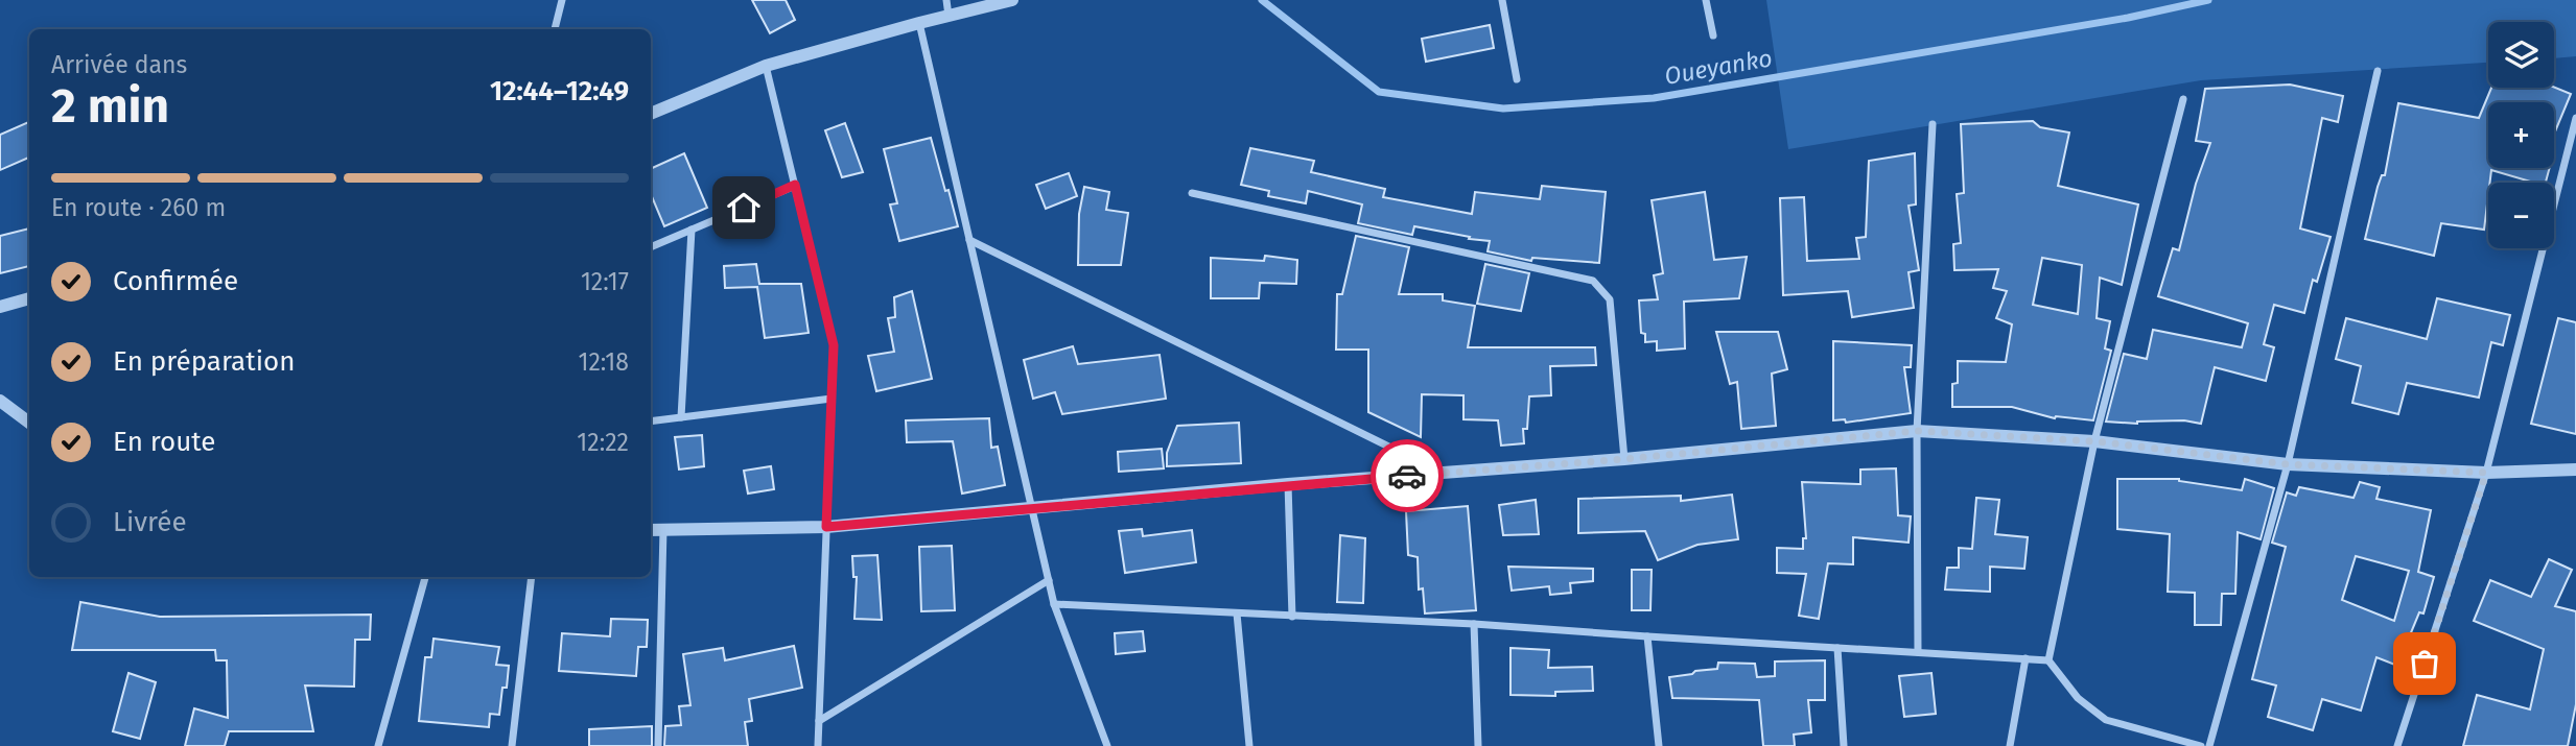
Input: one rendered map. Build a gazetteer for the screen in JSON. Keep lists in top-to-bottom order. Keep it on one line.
{"water":["Oueyanko"],"page":{"map_buttons":["+","−"],"heading":["2 min","Arrivée dans","12:44–12:49"],"bar":"En route · 260 m","list":[["Confirmée","12:17"],["En préparation","12:18"],["En route","12:22"],"Livrée"]}}
